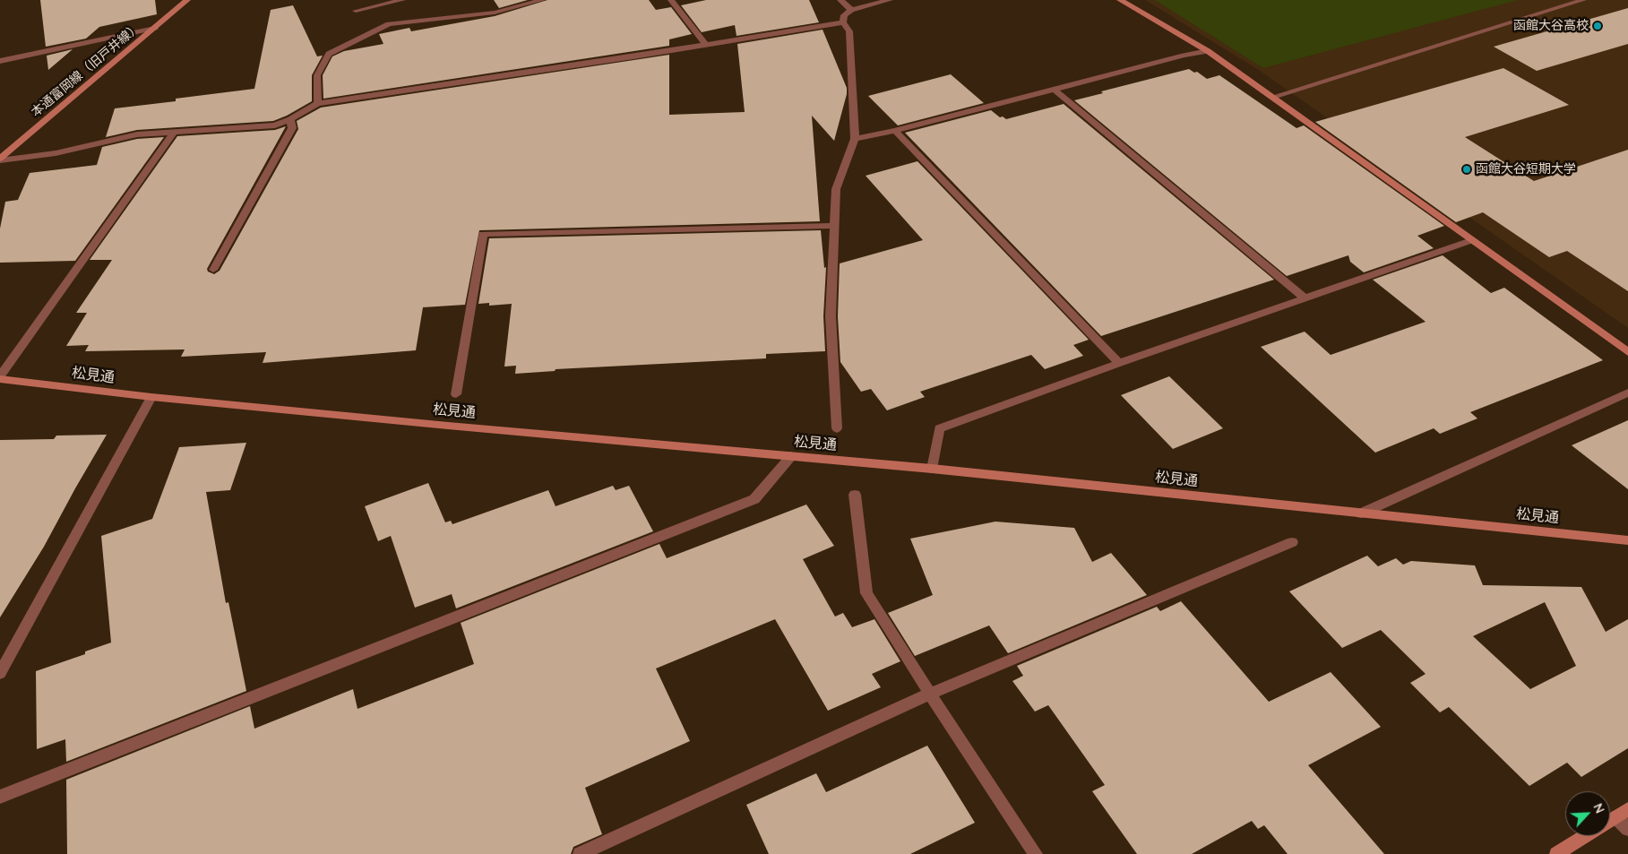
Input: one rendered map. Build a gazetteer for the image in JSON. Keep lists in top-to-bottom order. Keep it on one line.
{"streets":{"street":["本通富岡線（旧戸井線）","松見通"]},"places":["函館大谷高校","函館大谷短期大学"],"north":"top right"}
